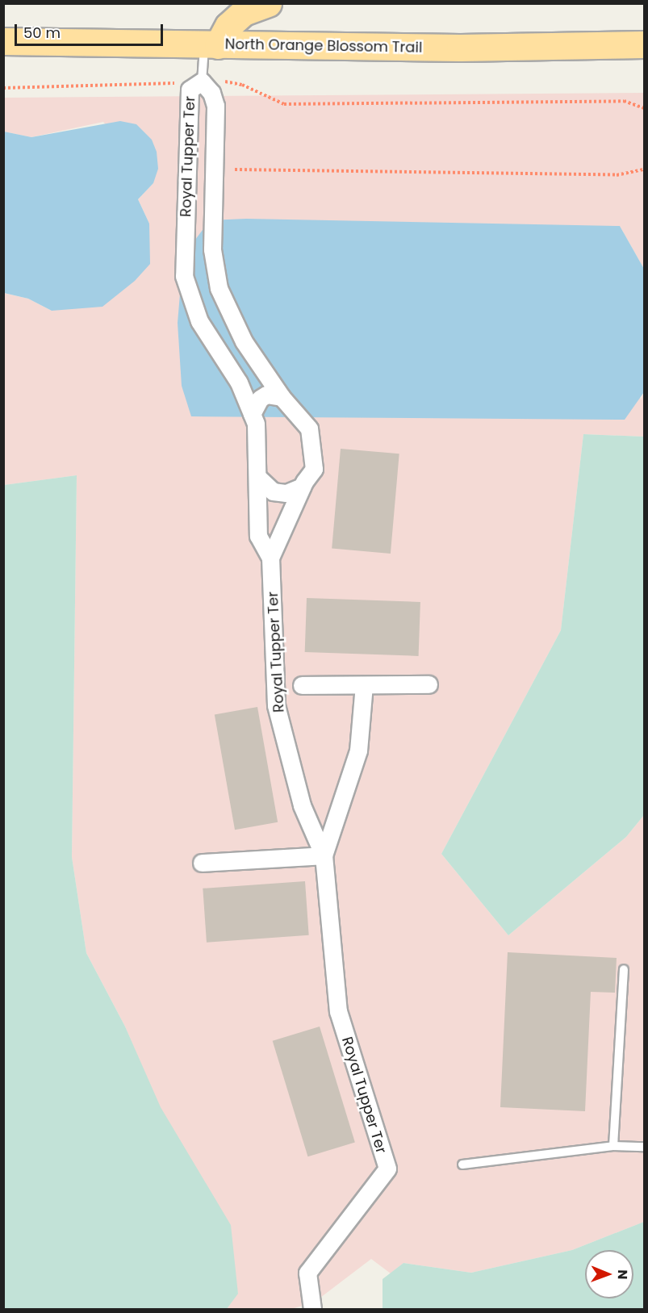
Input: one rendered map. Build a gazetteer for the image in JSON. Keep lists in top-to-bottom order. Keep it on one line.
{"streets":{"main road":["North Orange Blossom Trail"],"street":["Royal Tupper Ter"]},"scale_bar":"50 m","north":"right"}
